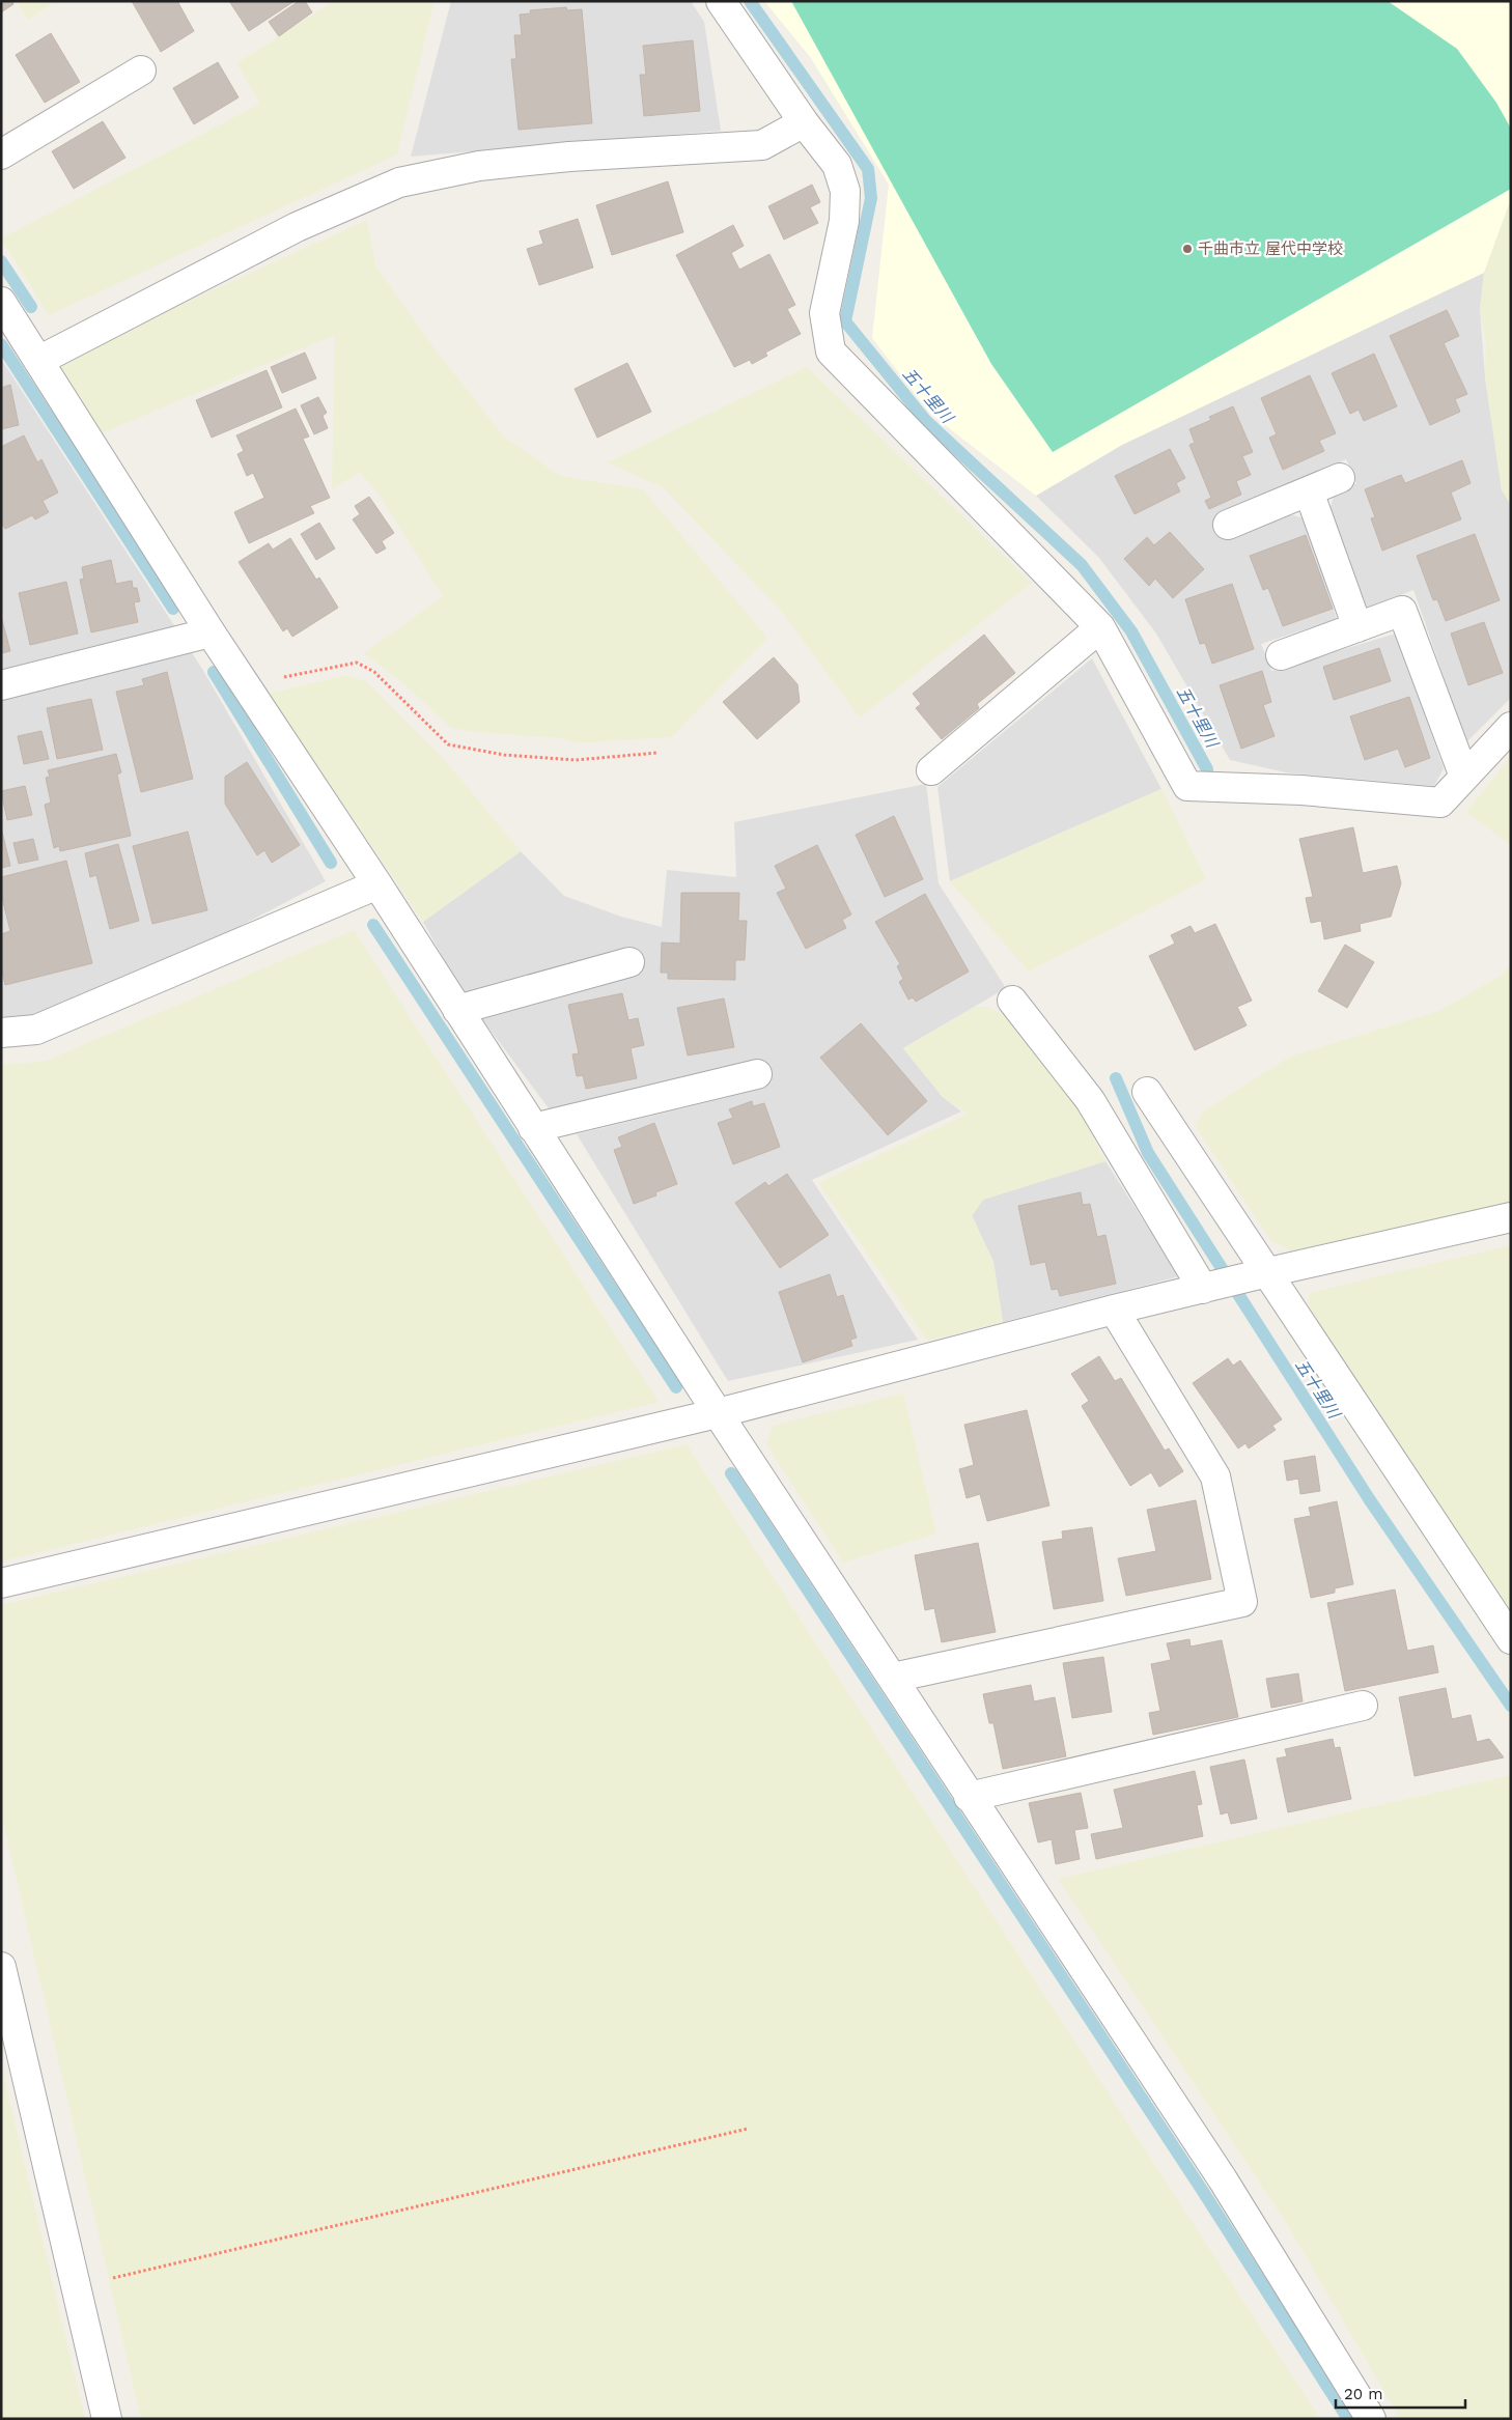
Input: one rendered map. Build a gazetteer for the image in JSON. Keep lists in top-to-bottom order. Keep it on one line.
{"water":["五十里川"],"places":["千曲市立 屋代中学校"],"scale_bar":"20 m"}
